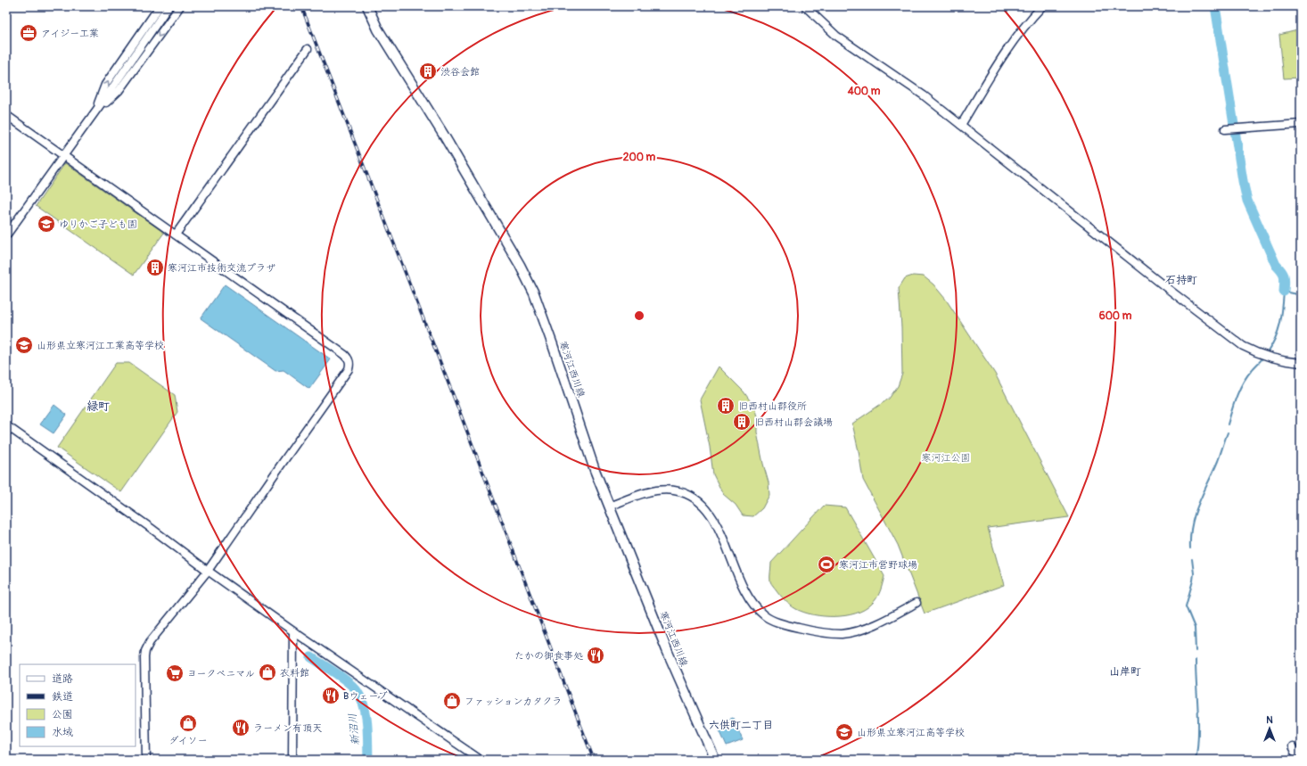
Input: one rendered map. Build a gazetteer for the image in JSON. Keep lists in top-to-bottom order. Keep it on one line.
{"streets":{"main road":["寒河江西川線"]},"districts":["石持町","緑町","山岸町","六供町二丁目"],"water":["新沼川"],"parks":["寒河江公園"],"places":{"office":["アイジー工業"],"building":["渋谷会館","寒河江市技術交流プラザ","旧西村山郡役所","旧西村山郡会議場"],"school or university":["ゆりかご子ども園","山形県立寒河江工業高等学校","山形県立寒河江高等学校"],"sports":["寒河江市営野球場"],"restaurant":["たかの御食事処","Bウェーブ","ラーメン有頂天"],"shop":["衣料館","ファッションカタクラ","ダイソー"],"supermarket":["ヨークベニマル"]},"legend":["道路","鉄道","公園","水域"],"north":"top","rings":["400 m","200 m","600 m"]}
